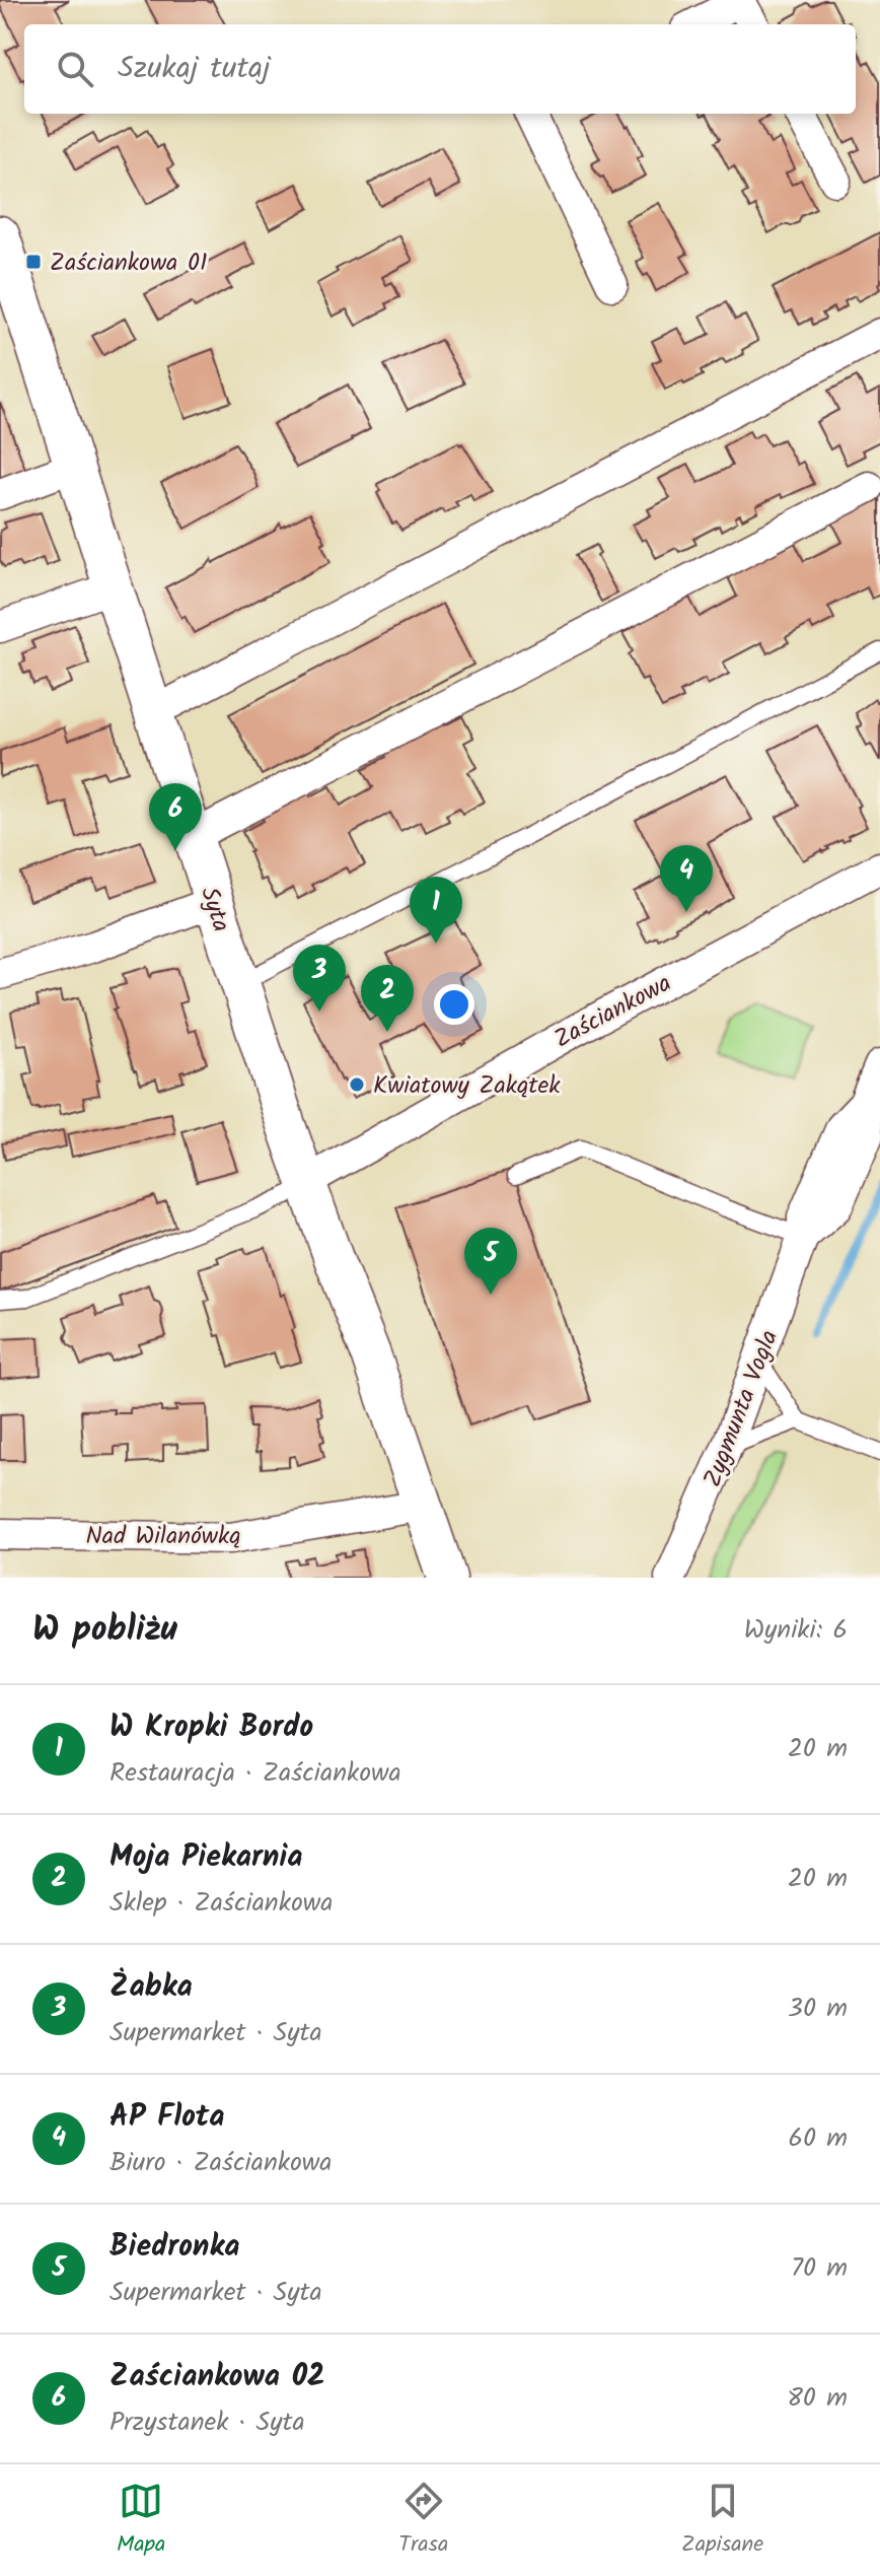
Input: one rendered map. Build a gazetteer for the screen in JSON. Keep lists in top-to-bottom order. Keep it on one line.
{"streets":{"street":["Syta","Zaściankowa","Zygmunta Vogla","Nad Wilanówką"]},"crossings":[["Syta","Zaściankowa"],["Syta","Nad Wilanówką"]],"places":{"transit":["Zaściankowa 01"],"other":["Kwiatowy Zakątek"]},"page":{"search":"Szukaj tutaj","pins":["6","4","1","3","2","5"],"heading":["W pobliżu","Wyniki: 6"],"list":[{"mark":"1","name":"W Kropki Bordo","note":"Restauracja · Zaściankowa","value":"20 m"},{"mark":"2","name":"Moja Piekarnia","note":"Sklep · Zaściankowa","value":"20 m"},{"mark":"3","name":"Żabka","note":"Supermarket · Syta","value":"30 m"},{"mark":"4","name":"AP Flota","note":"Biuro · Zaściankowa","value":"60 m"},{"mark":"5","name":"Biedronka","note":"Supermarket · Syta","value":"70 m"},{"mark":"6","name":"Zaściankowa 02","note":"Przystanek · Syta","value":"80 m"}],"nav":["Mapa","Trasa","Zapisane"]}}
